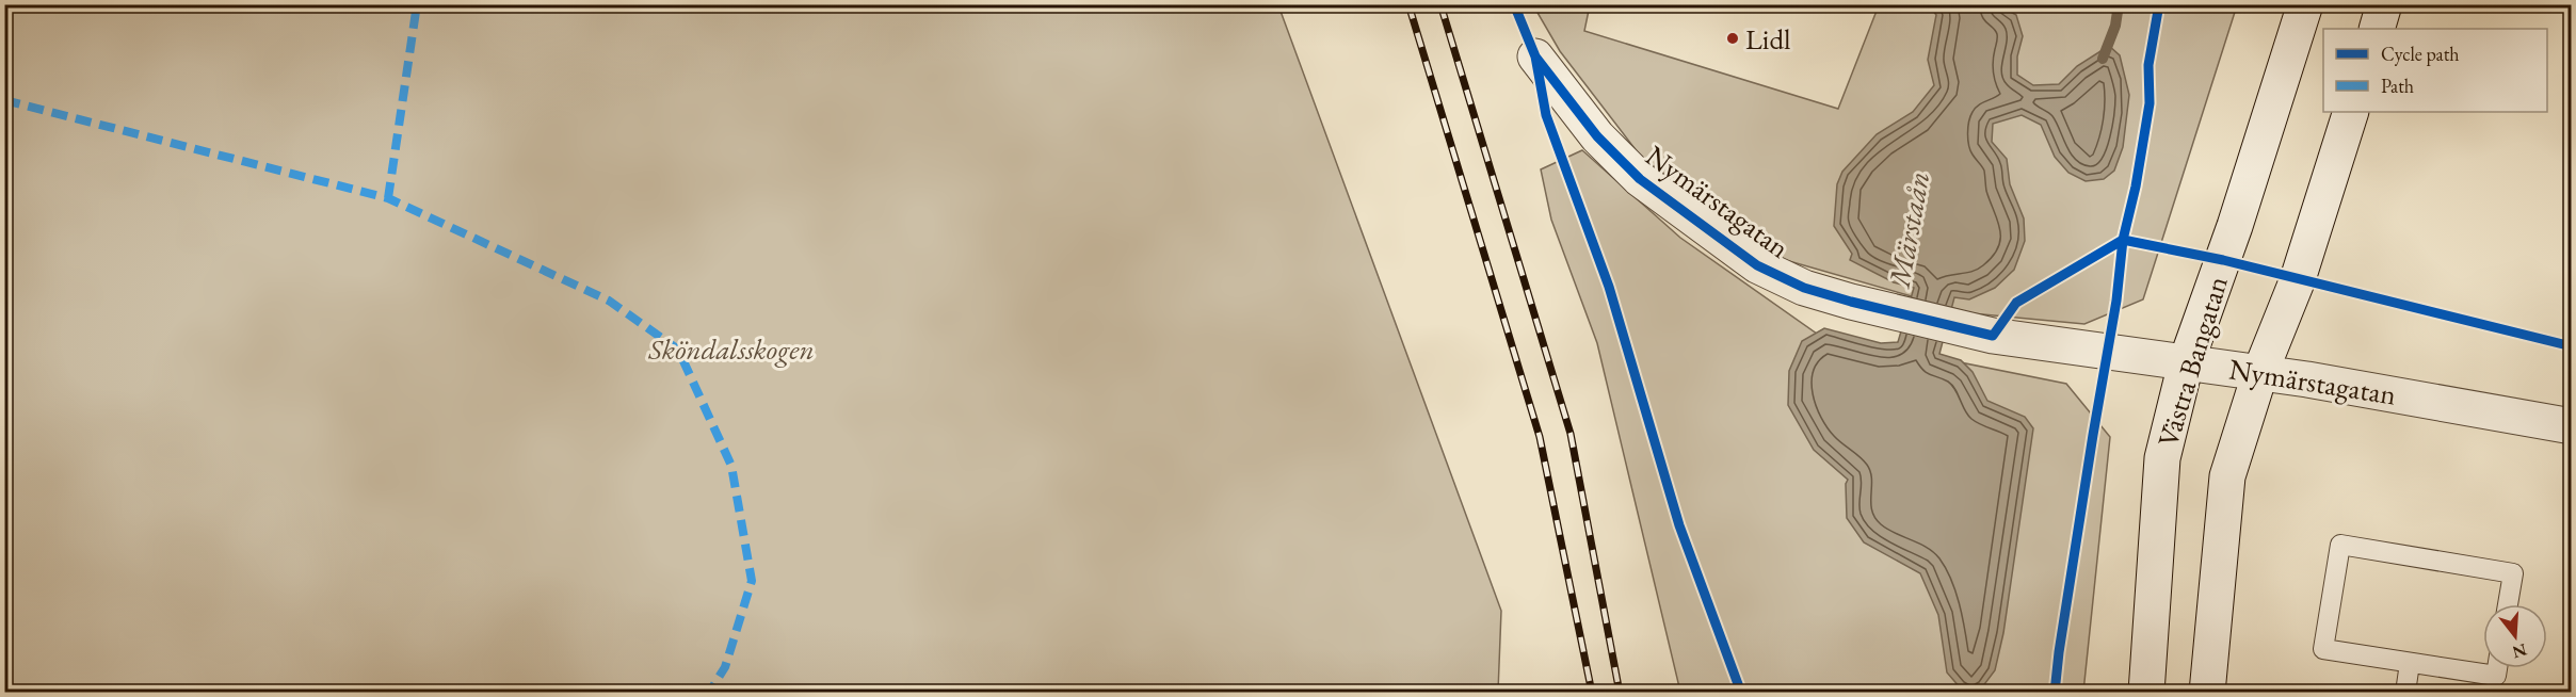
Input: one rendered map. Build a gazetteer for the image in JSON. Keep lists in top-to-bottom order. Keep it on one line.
{"streets":{"street":["Nymärstagatan","Västra Bangatan"]},"crossings":[["Nymärstagatan","Västra Bangatan"]],"water":["Märstaån"],"parks":["Sköndalsskogen"],"places":["Lidl"],"legend":["Cycle path","Path"],"north":"bottom"}
